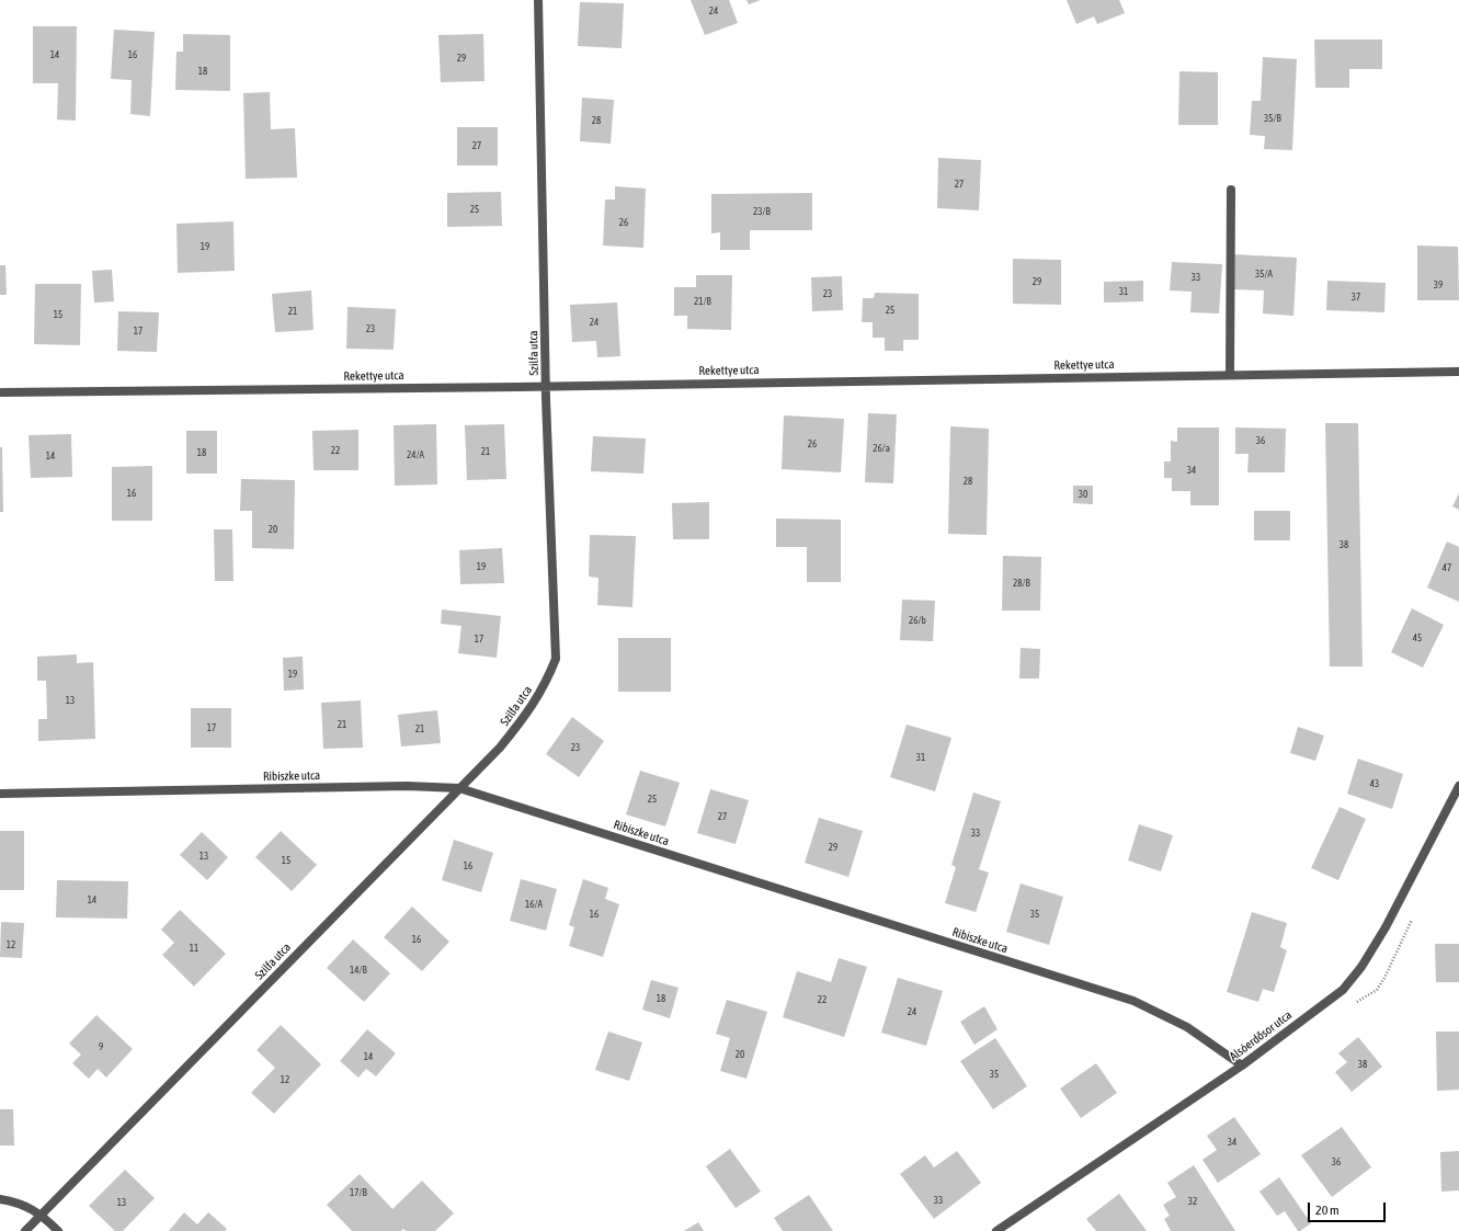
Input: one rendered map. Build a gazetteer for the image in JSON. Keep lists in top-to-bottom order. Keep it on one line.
{"streets":{"street":["Szilfa utca","Rekettye utca","Ribiszke utca","Alsóerdősor utca"]},"crossings":[["Szilfa utca","Rekettye utca"],["Szilfa utca","Ribiszke utca"],["Ribiszke utca","Alsóerdősor utca"]],"house_numbers":["24","14","16","29","18","35/B","28","27","27","25","23/B","26","19","35/A","33","29","39","31","23","37","21/B","25","21","15","24","23","17","36","26","26/a","22","21","18","24/A","14","34","28","16","30","20","38","19","47","28/B","26/b","45","17","19","13","21","17","21","23","31","43","25","27","33","29","13","15","16","14","16/A","16","35","16","12","11","14/B","18","22","24","9","20","14","38","35","12","34","36","17/B","33","32","13"],"scale_bar":"20 m"}
